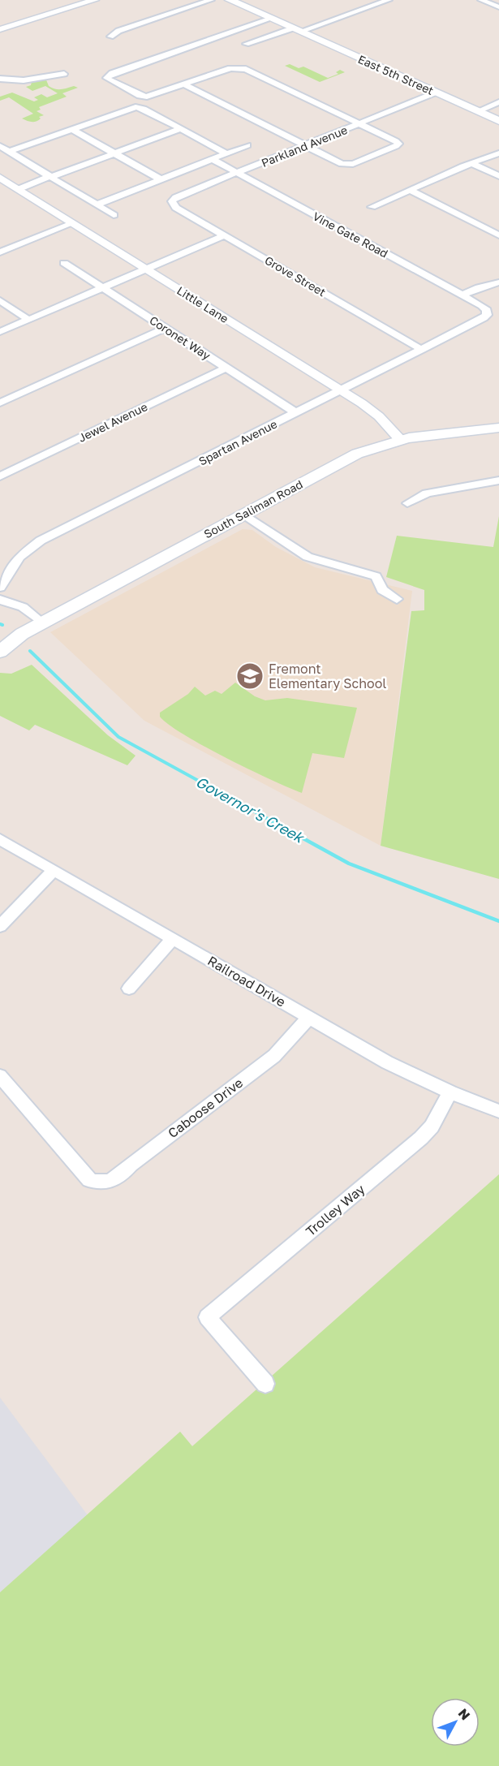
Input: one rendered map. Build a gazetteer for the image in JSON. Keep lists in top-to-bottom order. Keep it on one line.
{"streets":{"main road":["East 5th Street","South Saliman Road"],"street":["Parkland Avenue","Vine Gate Road","Grove Street","Little Lane","Coronet Way","Jewel Avenue","Spartan Avenue","Railroad Drive","Caboose Drive","Trolley Way"]},"crossings":[["East 5th Street","Parkland Avenue"],["Parkland Avenue","Vine Gate Road"],["Parkland Avenue","Grove Street"],["Vine Gate Road","Spartan Avenue"],["Grove Street","Spartan Avenue"],["Little Lane","Spartan Avenue"],["Little Lane","South Saliman Road"],["Coronet Way","Jewel Avenue"],["Coronet Way","Spartan Avenue"],["Railroad Drive","Caboose Drive"],["Railroad Drive","Trolley Way"]],"water":["Governor's Creek"],"places":{"school or university":["Fremont Elementary School"]},"north":"top right"}
